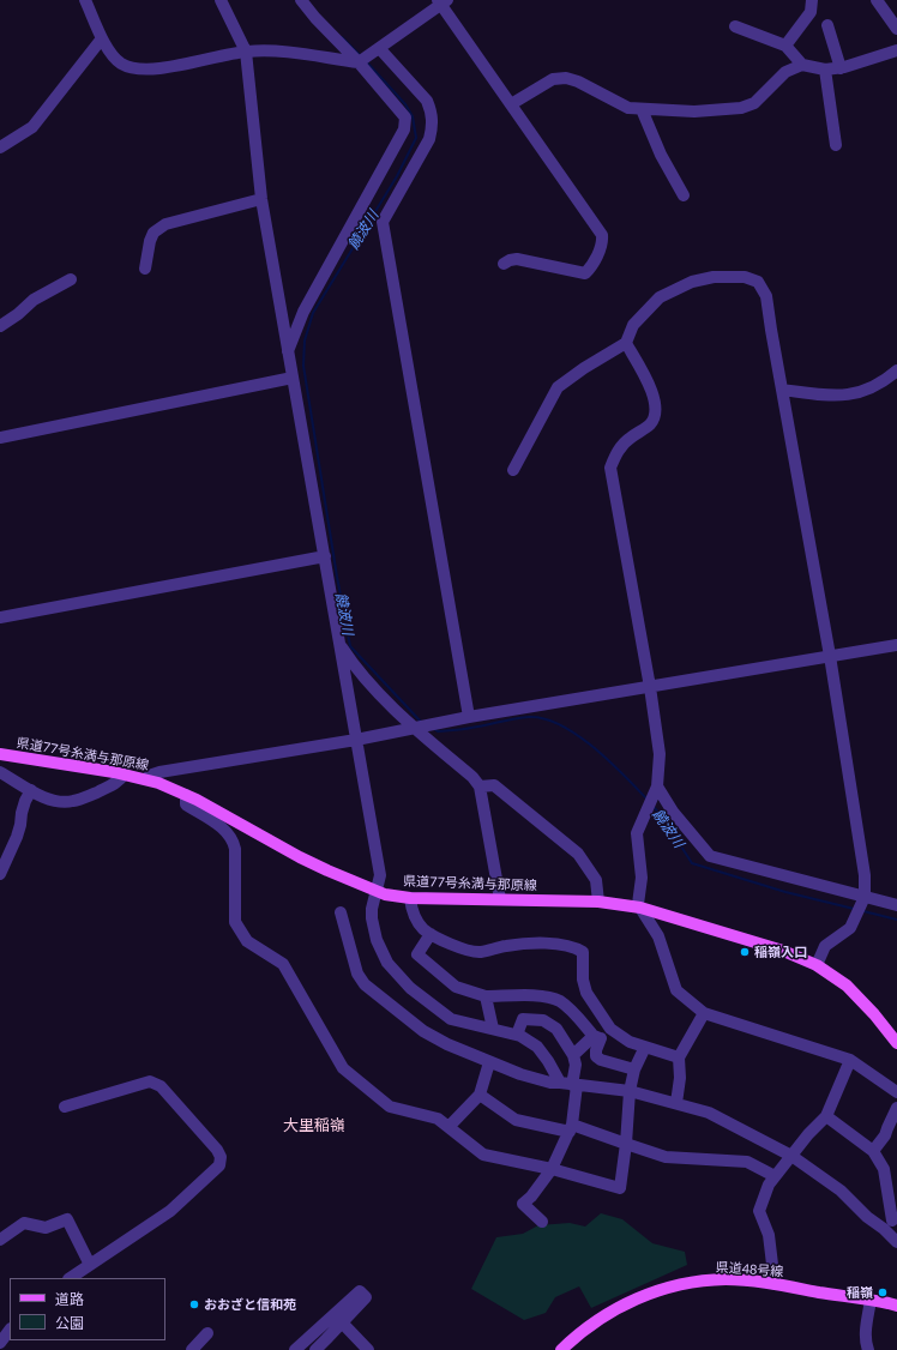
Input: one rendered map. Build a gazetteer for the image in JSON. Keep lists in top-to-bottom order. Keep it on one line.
{"streets":{"main road":["県道77号糸満与那原線","県道48号線"]},"districts":["大里稲嶺"],"water":["饒波川"],"places":["稲嶺入口","稲嶺","おおざと信和苑"],"legend":["道路","公園"]}
